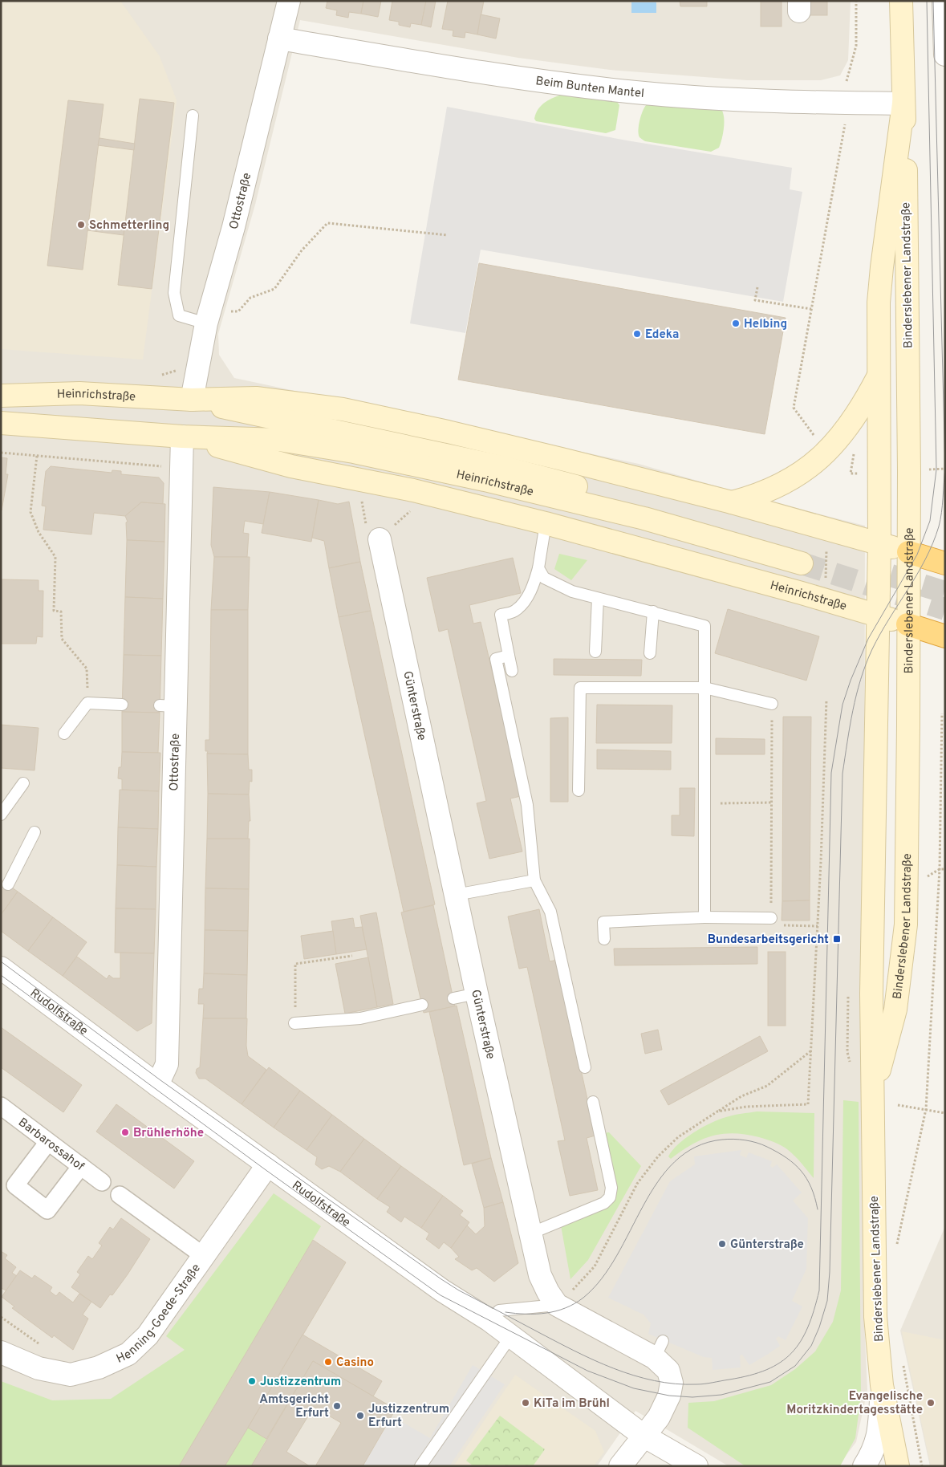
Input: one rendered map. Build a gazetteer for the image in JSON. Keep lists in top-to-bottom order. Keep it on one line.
{"streets":{"main road":["Binderslebener Landstraße","Heinrichstraße"],"street":["Beim Bunten Mantel","Ottostraße","Günterstraße","Rudolfstraße","Barbarossahof","Henning-Goede-Straße"]},"crossings":[["Beim Bunten Mantel","Ottostraße"],["Beim Bunten Mantel","Binderslebener Landstraße"],["Ottostraße","Heinrichstraße"],["Ottostraße","Rudolfstraße"],["Binderslebener Landstraße","Heinrichstraße"],["Günterstraße","Rudolfstraße"],["Rudolfstraße","Henning-Goede-Straße"]],"places":{"other":["Schmetterling","Helbing","Edeka","Brühlerhöhe","Günterstraße","Casino","Justizzentrum","KiTa im Brühl","Evangelische Moritzkindertagesstätte","Amtsgericht Erfurt","Justizzentrum Erfurt"],"transit":["Bundesarbeitsgericht"]}}
